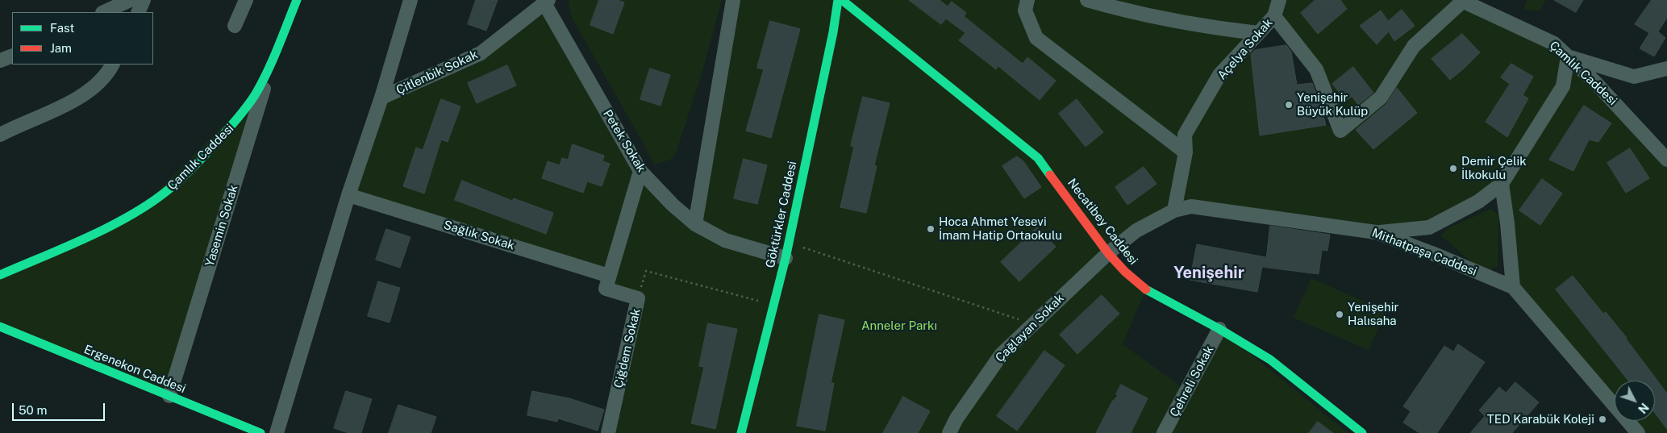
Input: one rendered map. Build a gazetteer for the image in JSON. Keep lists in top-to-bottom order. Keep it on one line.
{"streets":{"street":["Açelya Sokak","Çitlenbik Sokak","Çamlık Caddesi","Petek Sokak","Göktürkler Caddesi","Necatibey Caddesi","Yasemin Sokak","Sağlık Sokak","Mithatpaşa Caddesi","Çağlayan Sokak","Çiğdem Sokak","Ergenekon Caddesi","Çehreli Sokak"]},"crossings":[["Açelya Sokak","Mithatpaşa Caddesi"],["Çitlenbik Sokak","Petek Sokak"],["Çamlık Caddesi","Yasemin Sokak"],["Petek Sokak","Göktürkler Caddesi"],["Petek Sokak","Çiğdem Sokak"],["Necatibey Caddesi","Mithatpaşa Caddesi"],["Necatibey Caddesi","Çağlayan Sokak"],["Necatibey Caddesi","Çehreli Sokak"],["Yasemin Sokak","Ergenekon Caddesi"],["Sağlık Sokak","Çiğdem Sokak"],["Mithatpaşa Caddesi","Çağlayan Sokak"]],"districts":["Yenişehir"],"parks":["Anneler Parkı"],"places":["Yenişehir Büyük Kulüp","Demir Çelik İlkokulu","Hoca Ahmet Yesevi İmam Hatip Ortaokulu","Yenişehir Halısaha","TED Karabük Koleji"],"legend":["Fast","Jam"],"scale_bar":"50 m","north":"bottom right"}
